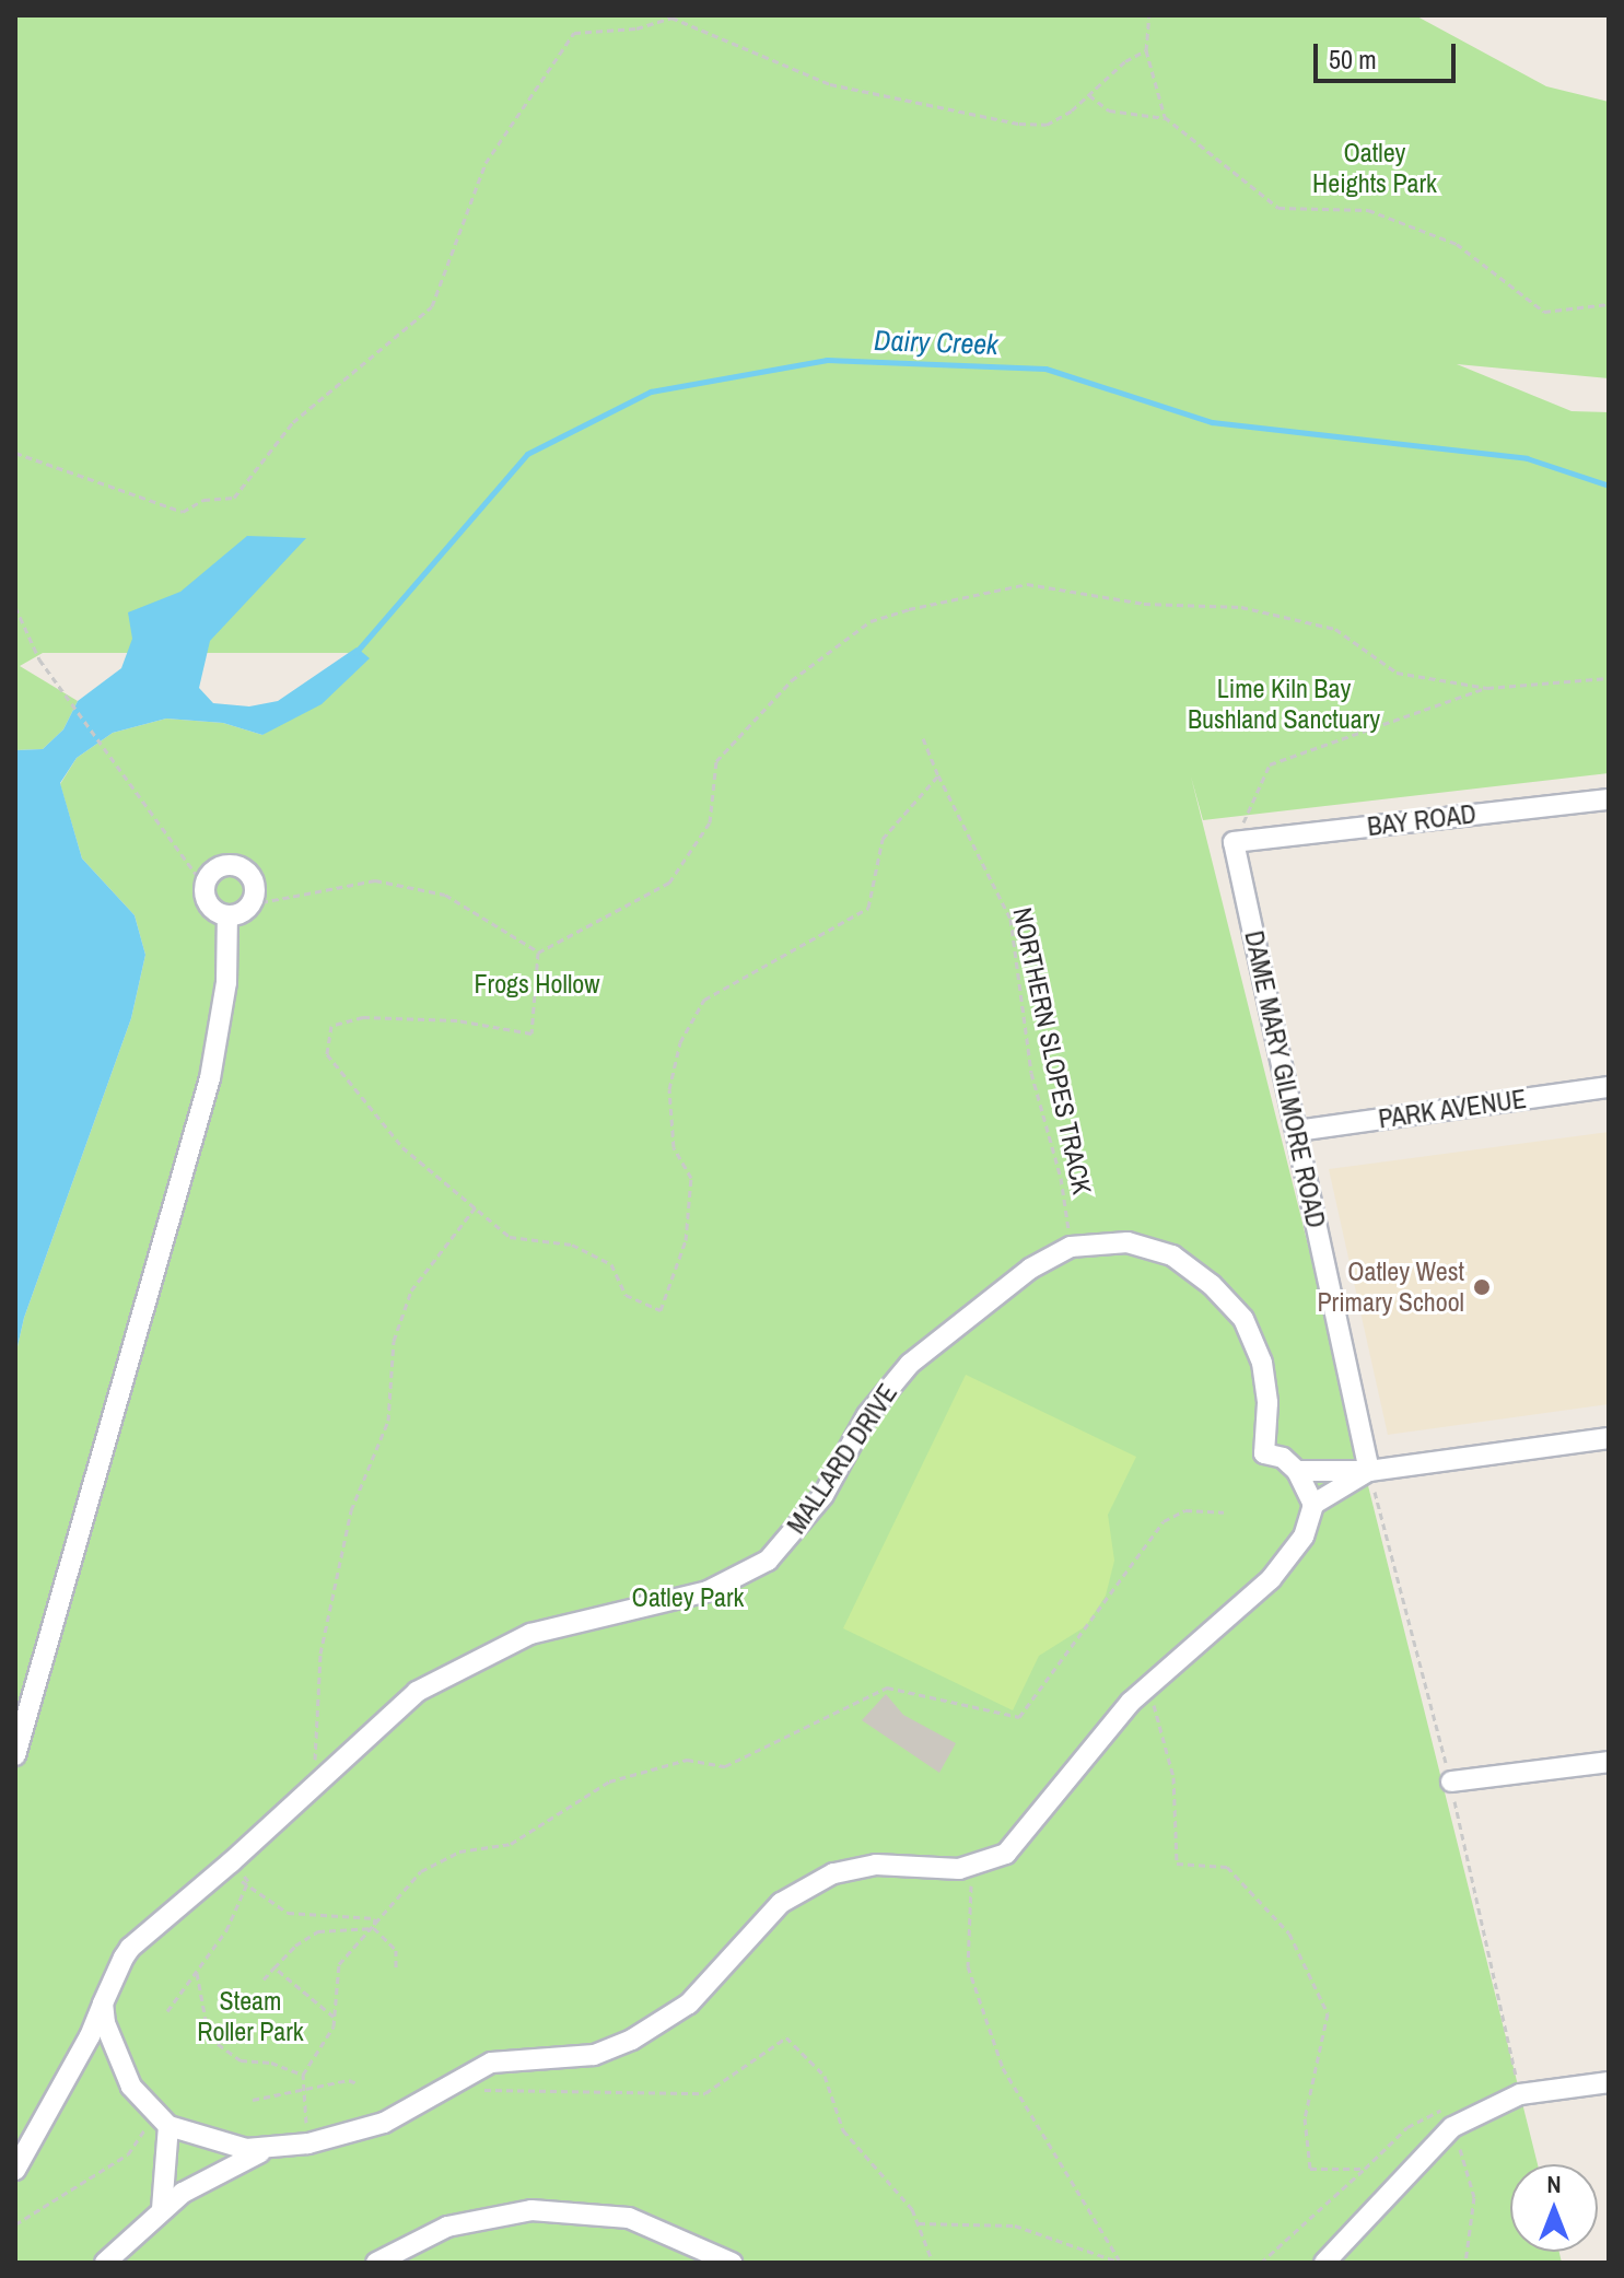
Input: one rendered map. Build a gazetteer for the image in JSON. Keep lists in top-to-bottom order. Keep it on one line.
{"streets":{"street":["BAY ROAD","DAME MARY GILMORE ROAD","PARK AVENUE","MALLARD DRIVE"],"path":["NORTHERN SLOPES TRACK"]},"crossings":[["BAY ROAD","DAME MARY GILMORE ROAD"],["NORTHERN SLOPES TRACK","MALLARD DRIVE"],["DAME MARY GILMORE ROAD","PARK AVENUE"]],"water":["Dairy Creek"],"parks":["Oatley Heights Park","Lime Kiln Bay Bushland Sanctuary","Frogs Hollow","Oatley Park","Steam Roller Park"],"places":["Oatley West Primary School"],"scale_bar":"50 m","north":"top"}
